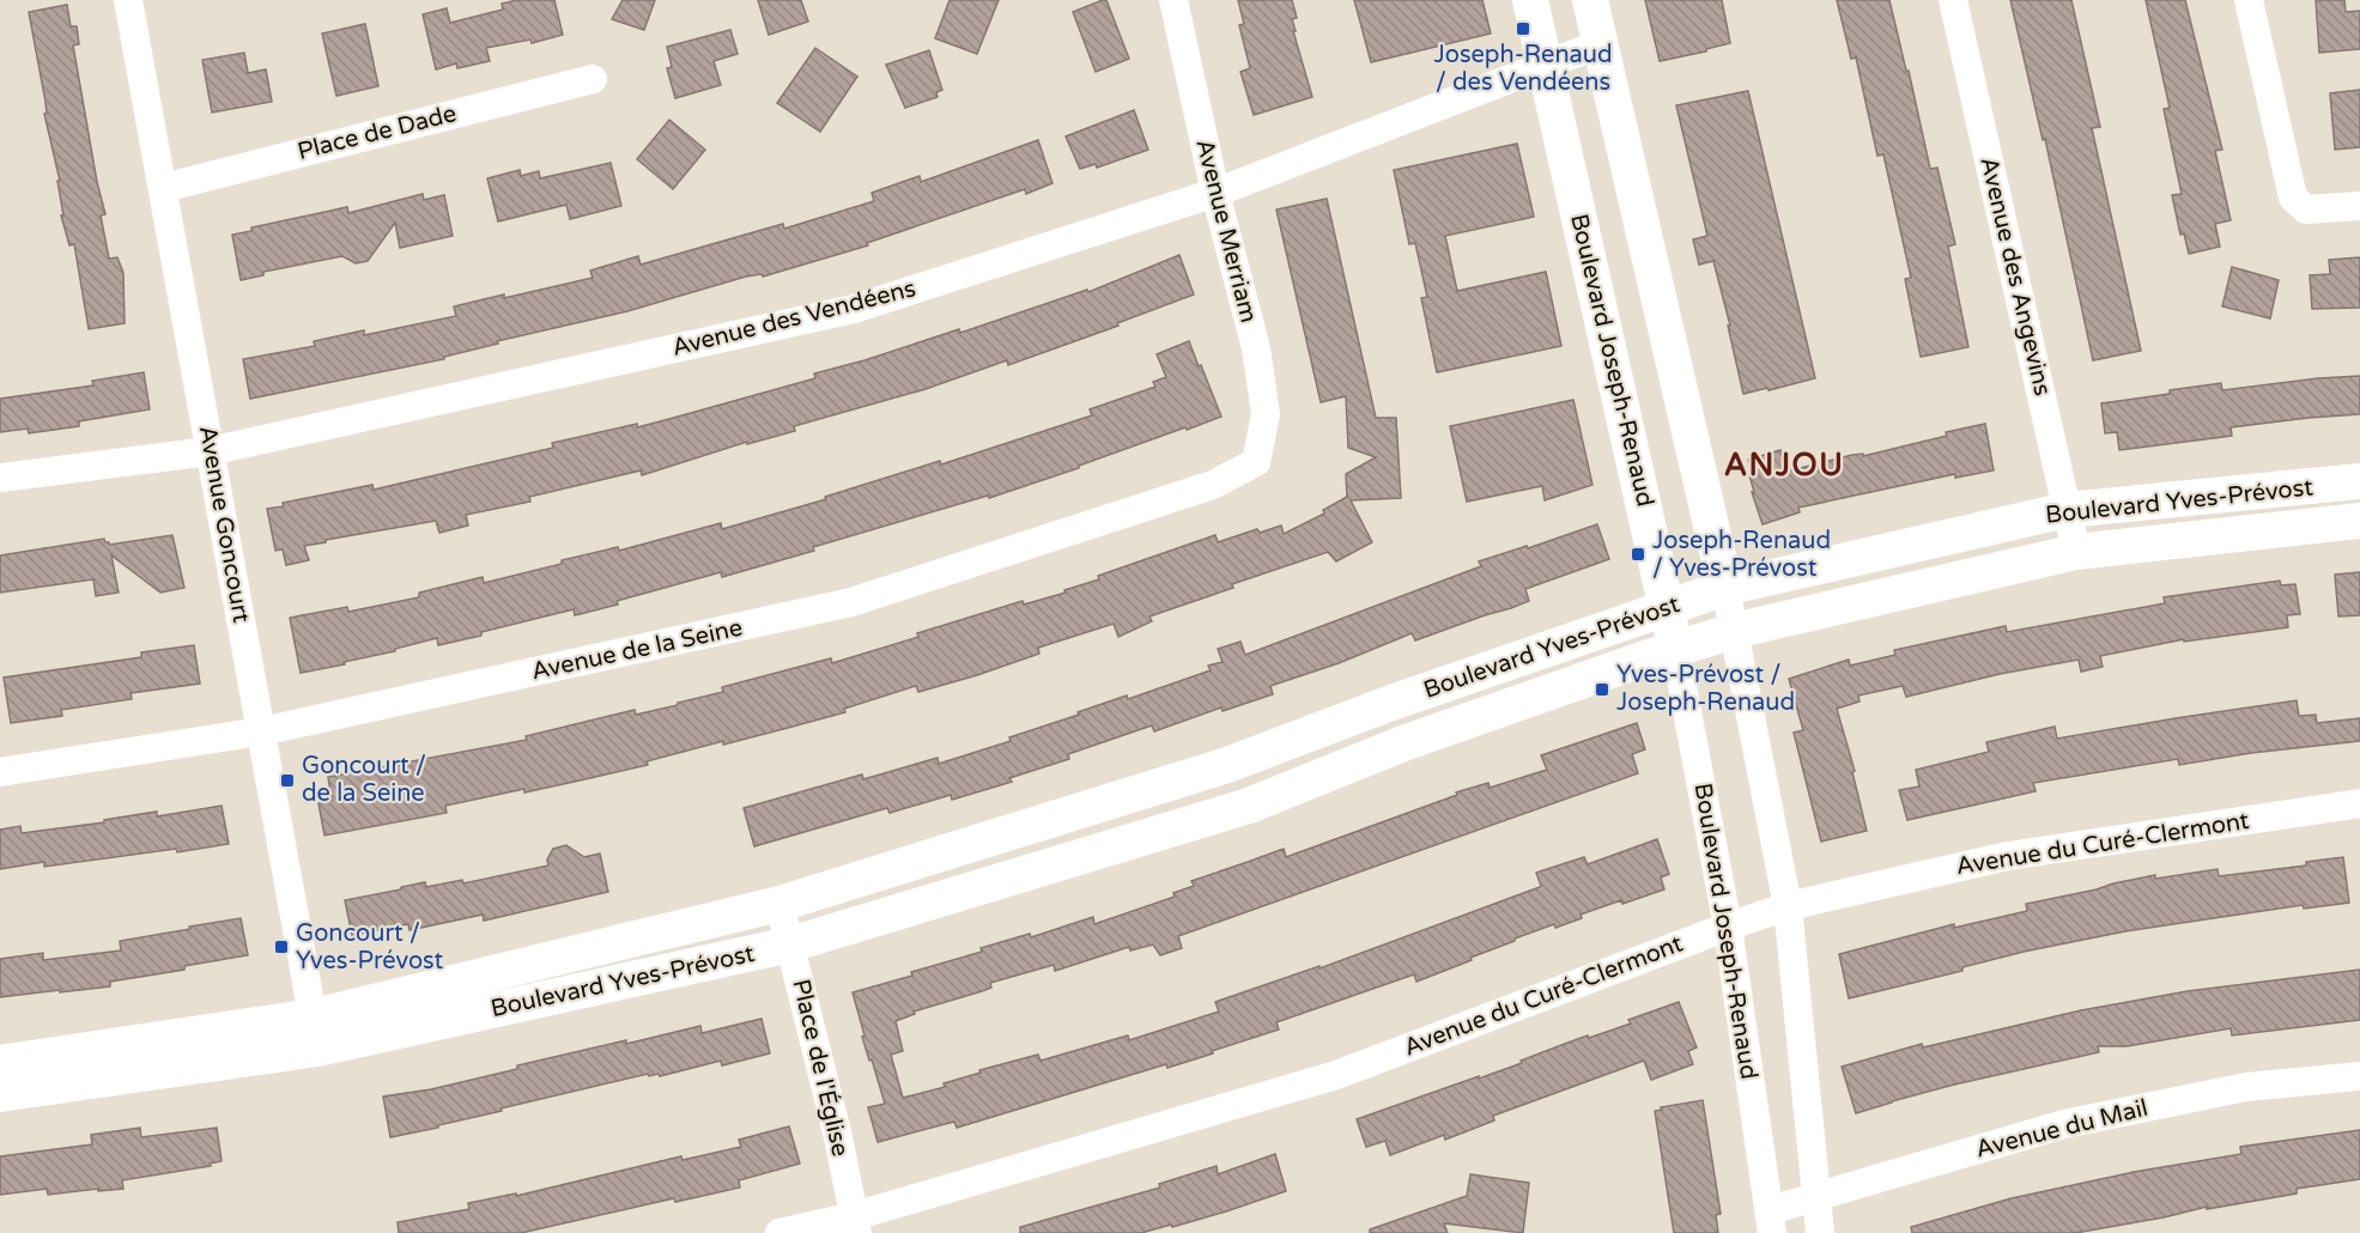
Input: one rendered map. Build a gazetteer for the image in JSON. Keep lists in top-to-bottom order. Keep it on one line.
{"streets":{"street":["Place de Dade","Avenue Merriam","Avenue des Angevins","Avenue des Vendéens","Boulevard Joseph-Renaud","Boulevard Yves-Prévost","Avenue Goncourt","Avenue de la Seine","Avenue du Curé-Clermont","Place de l'Église","Avenue du Mail"]},"crossings":[["Place de Dade","Avenue Goncourt"],["Avenue Merriam","Avenue des Vendéens"],["Avenue Merriam","Avenue de la Seine"],["Avenue des Angevins","Boulevard Yves-Prévost"],["Avenue des Vendéens","Boulevard Joseph-Renaud"],["Avenue des Vendéens","Avenue Goncourt"],["Boulevard Joseph-Renaud","Boulevard Yves-Prévost"],["Boulevard Joseph-Renaud","Avenue du Curé-Clermont"],["Boulevard Joseph-Renaud","Avenue du Mail"],["Boulevard Yves-Prévost","Avenue Goncourt"],["Boulevard Yves-Prévost","Place de l'Église"],["Avenue Goncourt","Avenue de la Seine"],["Avenue du Curé-Clermont","Place de l'Église"]],"districts":["ANJOU"],"places":{"transit":["Joseph-Renaud / des Vendéens","Joseph-Renaud / Yves-Prévost","Yves-Prévost / Joseph-Renaud","Goncourt / de la Seine","Goncourt / Yves-Prévost"]}}
